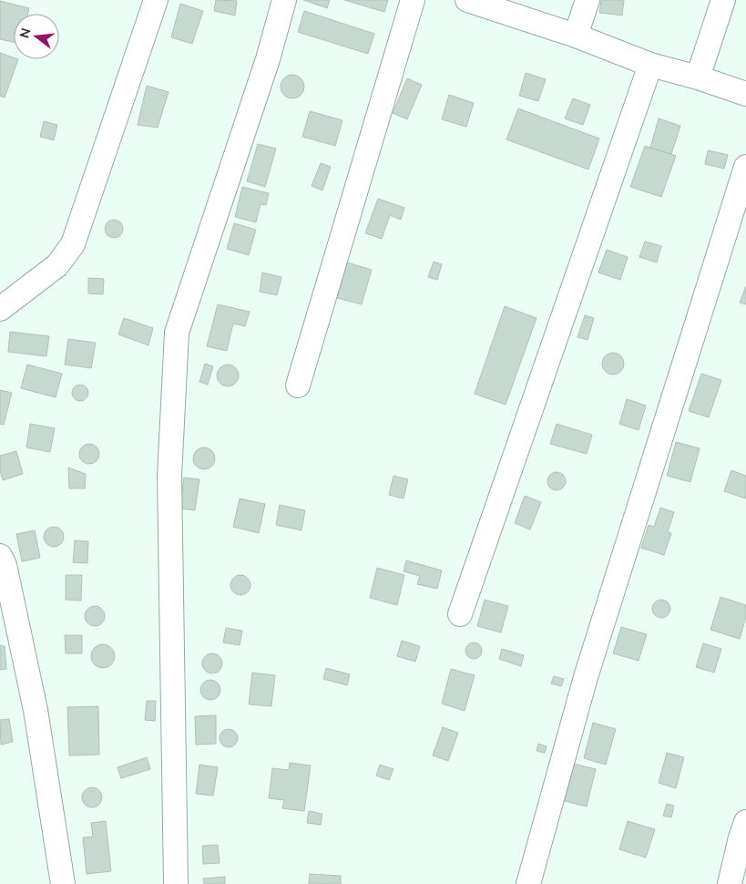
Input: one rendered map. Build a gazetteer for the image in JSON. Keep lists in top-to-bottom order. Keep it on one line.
{"north":"left"}
